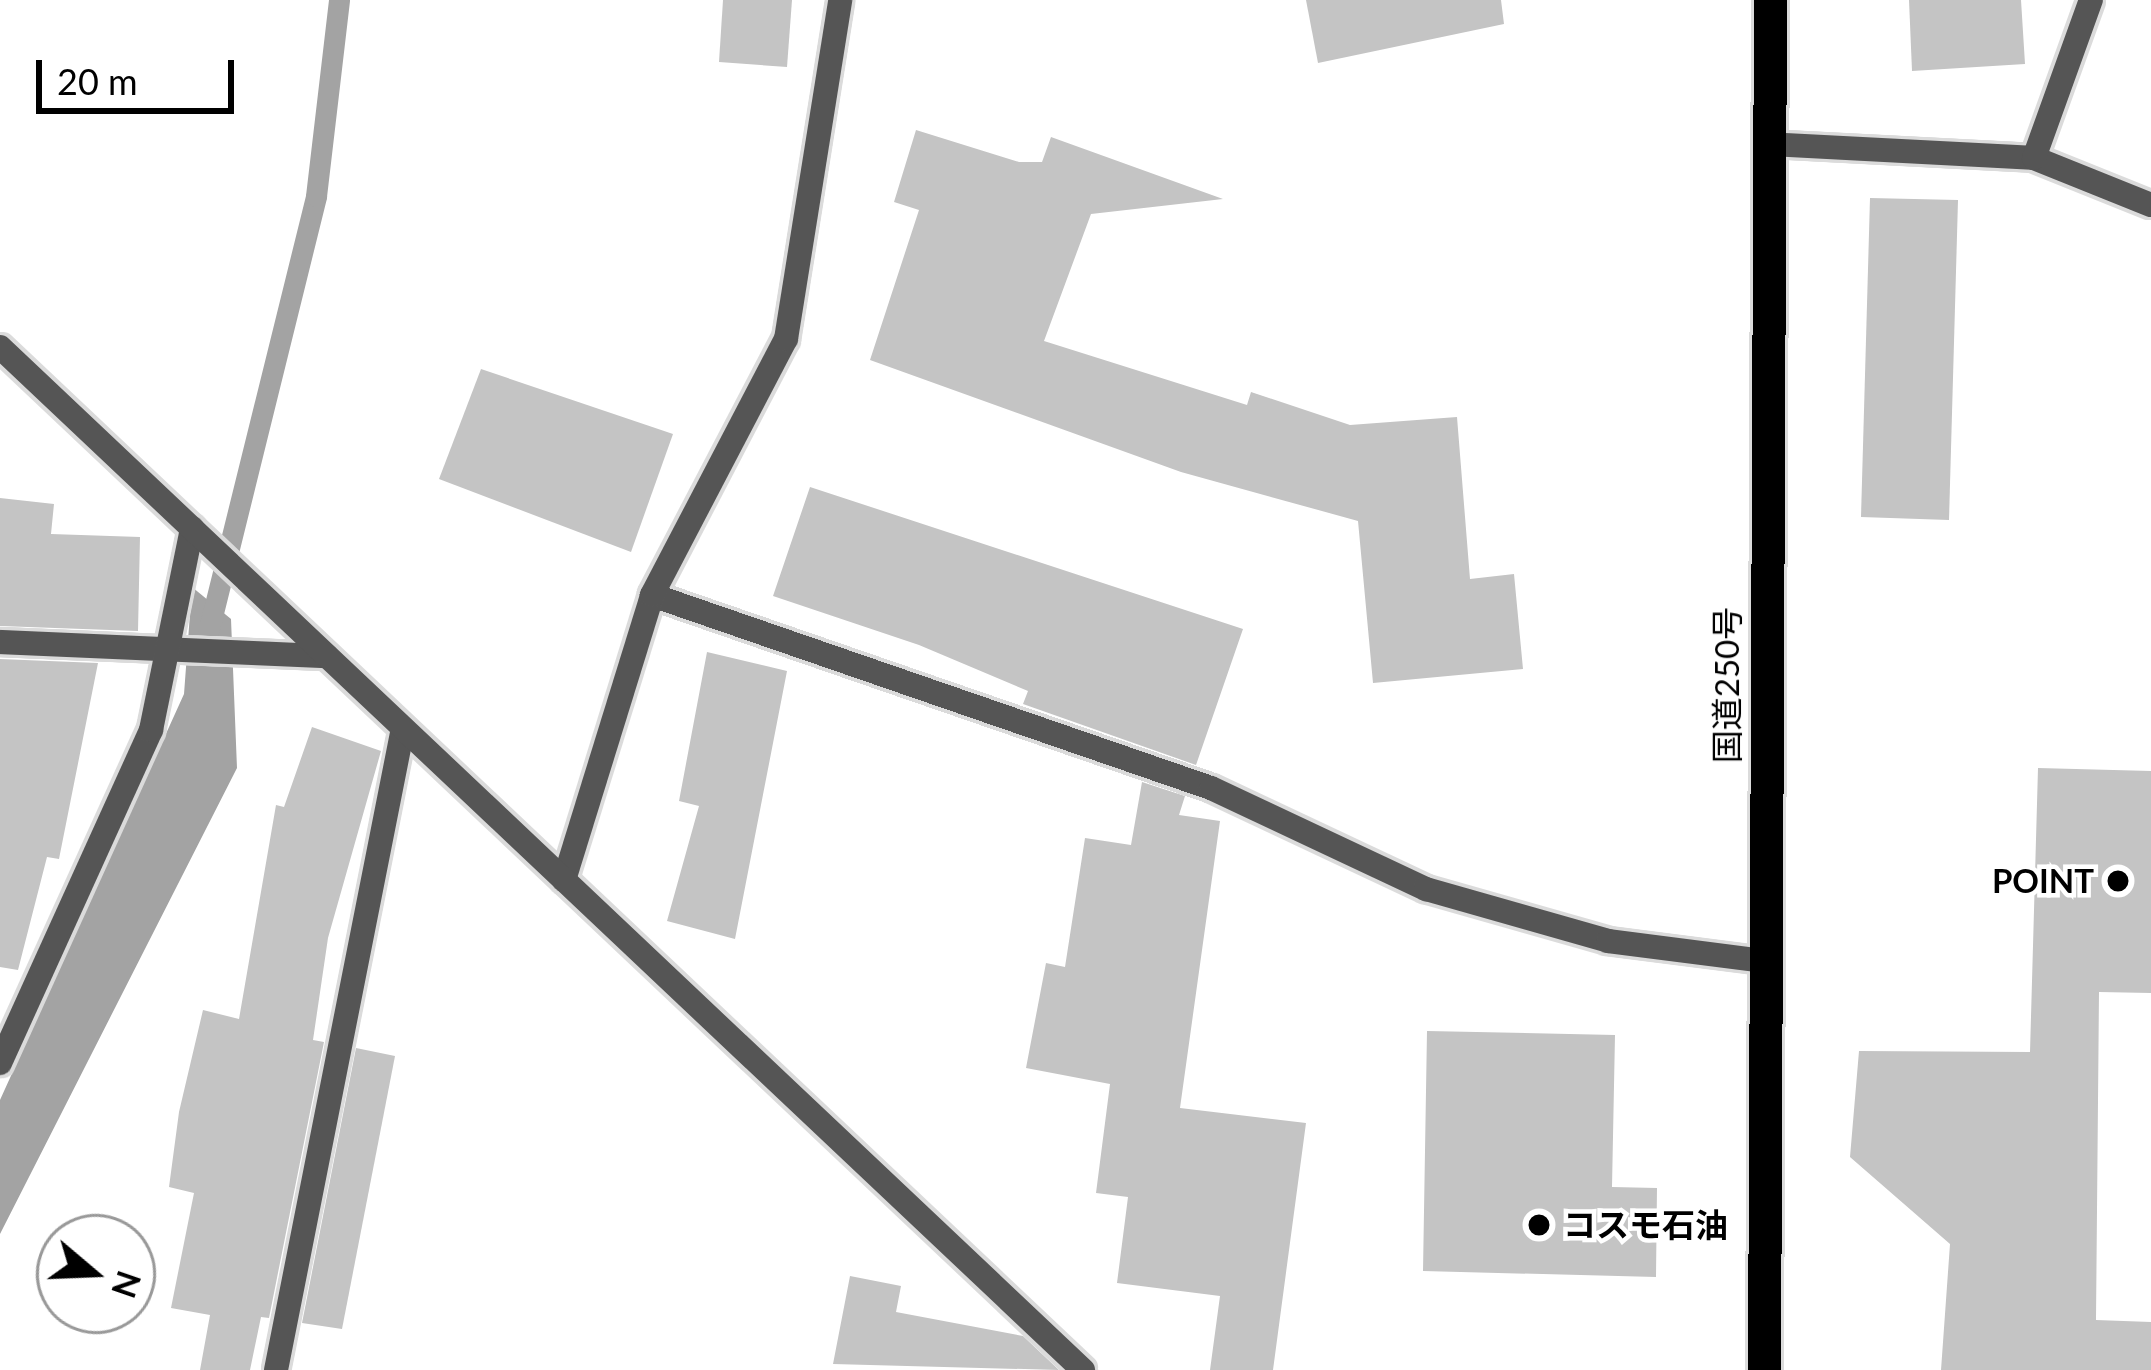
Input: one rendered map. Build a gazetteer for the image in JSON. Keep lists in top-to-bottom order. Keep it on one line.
{"streets":{"highway":["国道250号"]},"places":["POINT","コスモ石油"],"scale_bar":"20 m","north":"right"}
